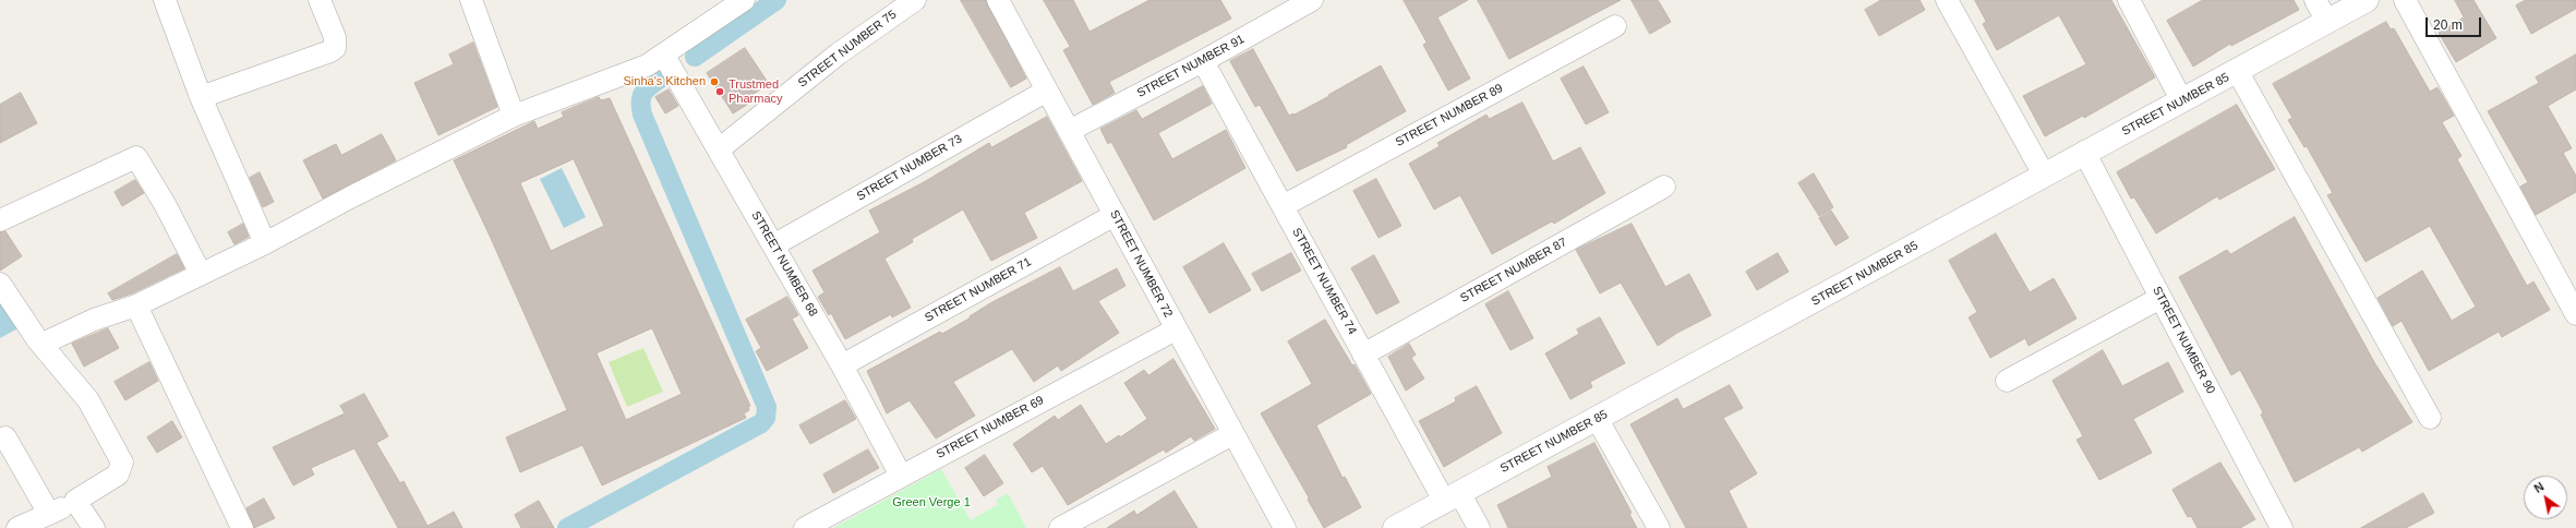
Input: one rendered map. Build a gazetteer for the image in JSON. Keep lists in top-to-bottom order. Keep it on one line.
{"streets":{"street":["STREET NUMBER 75","STREET NUMBER 91","STREET NUMBER 85","STREET NUMBER 89","STREET NUMBER 73","STREET NUMBER 68","STREET NUMBER 72","STREET NUMBER 87","STREET NUMBER 74","STREET NUMBER 71","STREET NUMBER 90","STREET NUMBER 69"]},"crossings":[["STREET NUMBER 75","STREET NUMBER 68"],["STREET NUMBER 91","STREET NUMBER 72"],["STREET NUMBER 91","STREET NUMBER 74"],["STREET NUMBER 85","STREET NUMBER 74"],["STREET NUMBER 85","STREET NUMBER 90"],["STREET NUMBER 89","STREET NUMBER 74"],["STREET NUMBER 73","STREET NUMBER 68"],["STREET NUMBER 73","STREET NUMBER 72"],["STREET NUMBER 68","STREET NUMBER 71"],["STREET NUMBER 68","STREET NUMBER 69"],["STREET NUMBER 72","STREET NUMBER 71"],["STREET NUMBER 72","STREET NUMBER 69"],["STREET NUMBER 87","STREET NUMBER 74"]],"parks":["Green Verge 1"],"places":["Sinha's Kitchen","Trustmed Pharmacy"],"scale_bar":"20 m","north":"top left"}
